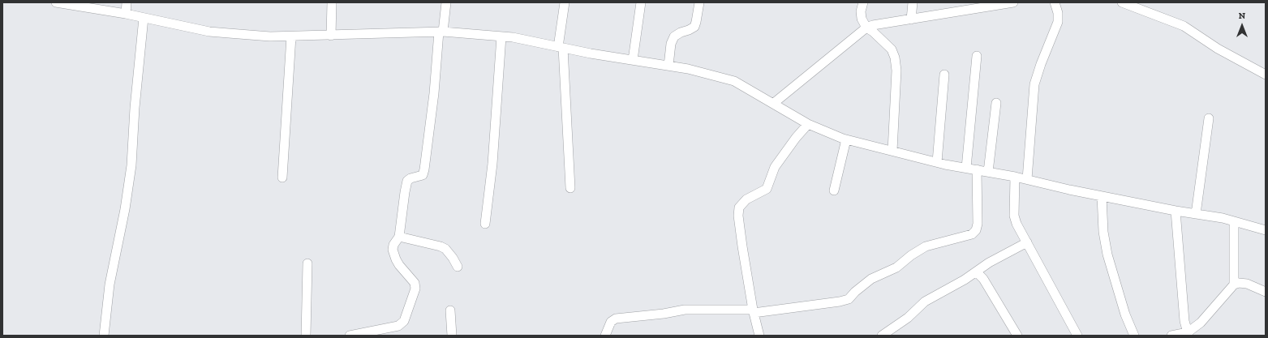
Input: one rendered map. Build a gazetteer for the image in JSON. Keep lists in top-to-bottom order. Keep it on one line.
{"north":"top"}
